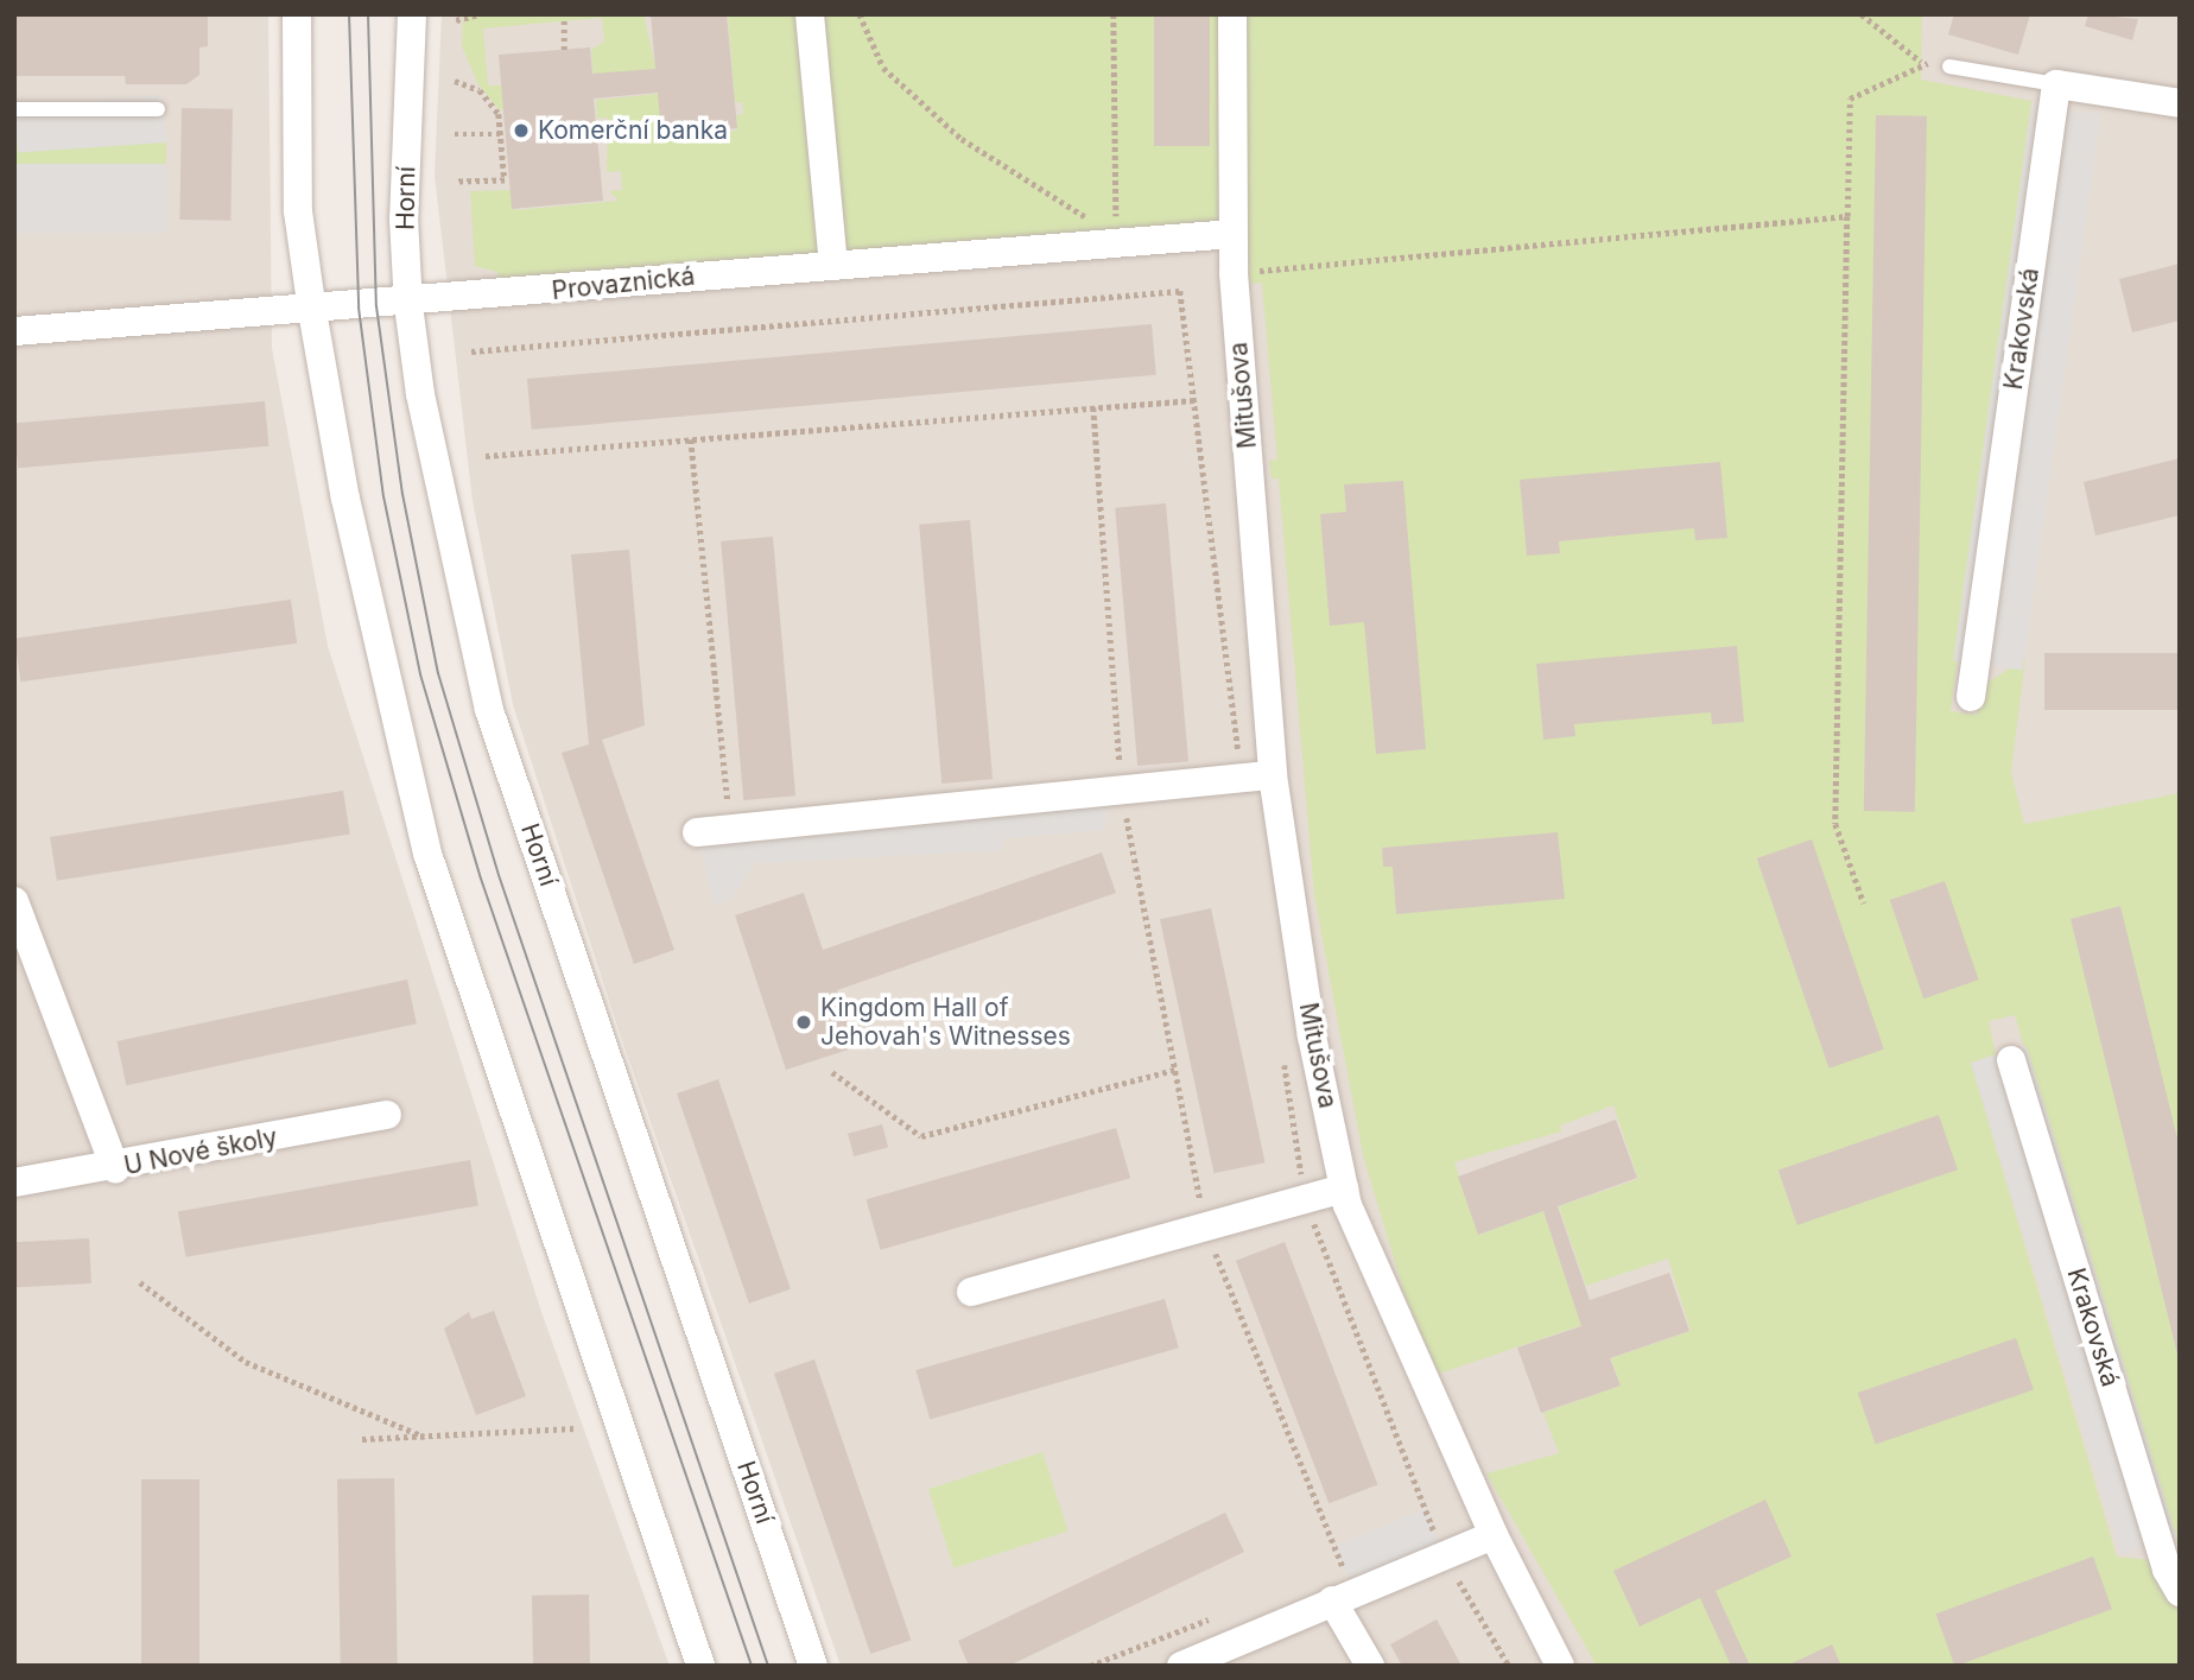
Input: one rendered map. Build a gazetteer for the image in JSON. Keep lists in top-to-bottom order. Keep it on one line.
{"streets":{"street":["Horní","Provaznická","Krakovská","Mitušova","U Nové školy"]},"crossings":[["Horní","Provaznická"],["Provaznická","Mitušova"]],"places":["Komerční banka","Kingdom Hall of Jehovah's Witnesses"]}
